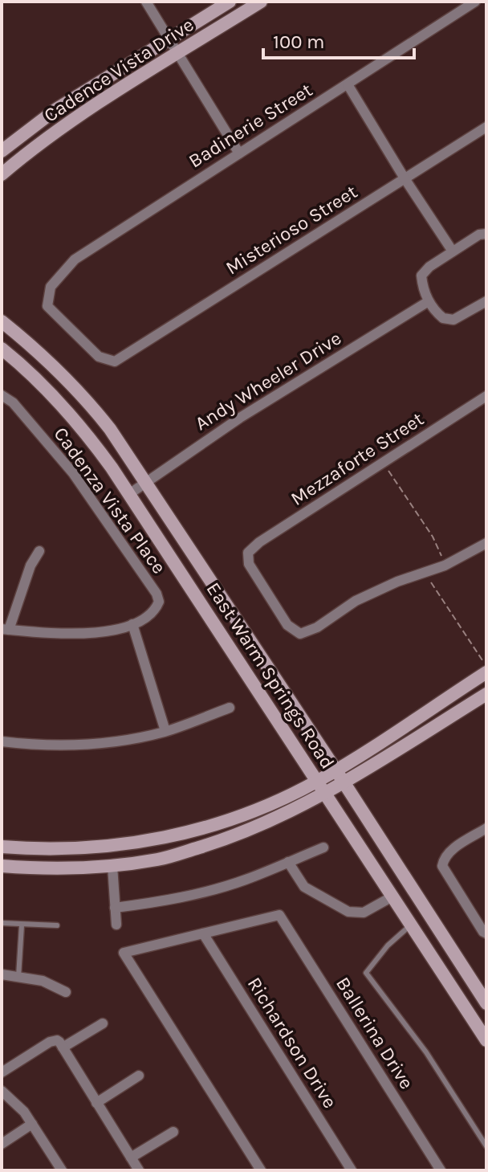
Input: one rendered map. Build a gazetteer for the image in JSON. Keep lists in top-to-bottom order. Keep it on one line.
{"streets":{"main road":["Cadence Vista Drive","East Warm Springs Road"],"street":["Badinerie Street","Misterioso Street","Andy Wheeler Drive","Mezzaforte Street","Cadenza Vista Place","Ballerina Drive","Richardson Drive"]},"crossings":[["Badinerie Street","Misterioso Street"],["Andy Wheeler Drive","East Warm Springs Road"],["Ballerina Drive","Richardson Drive"]],"scale_bar":"100 m"}
